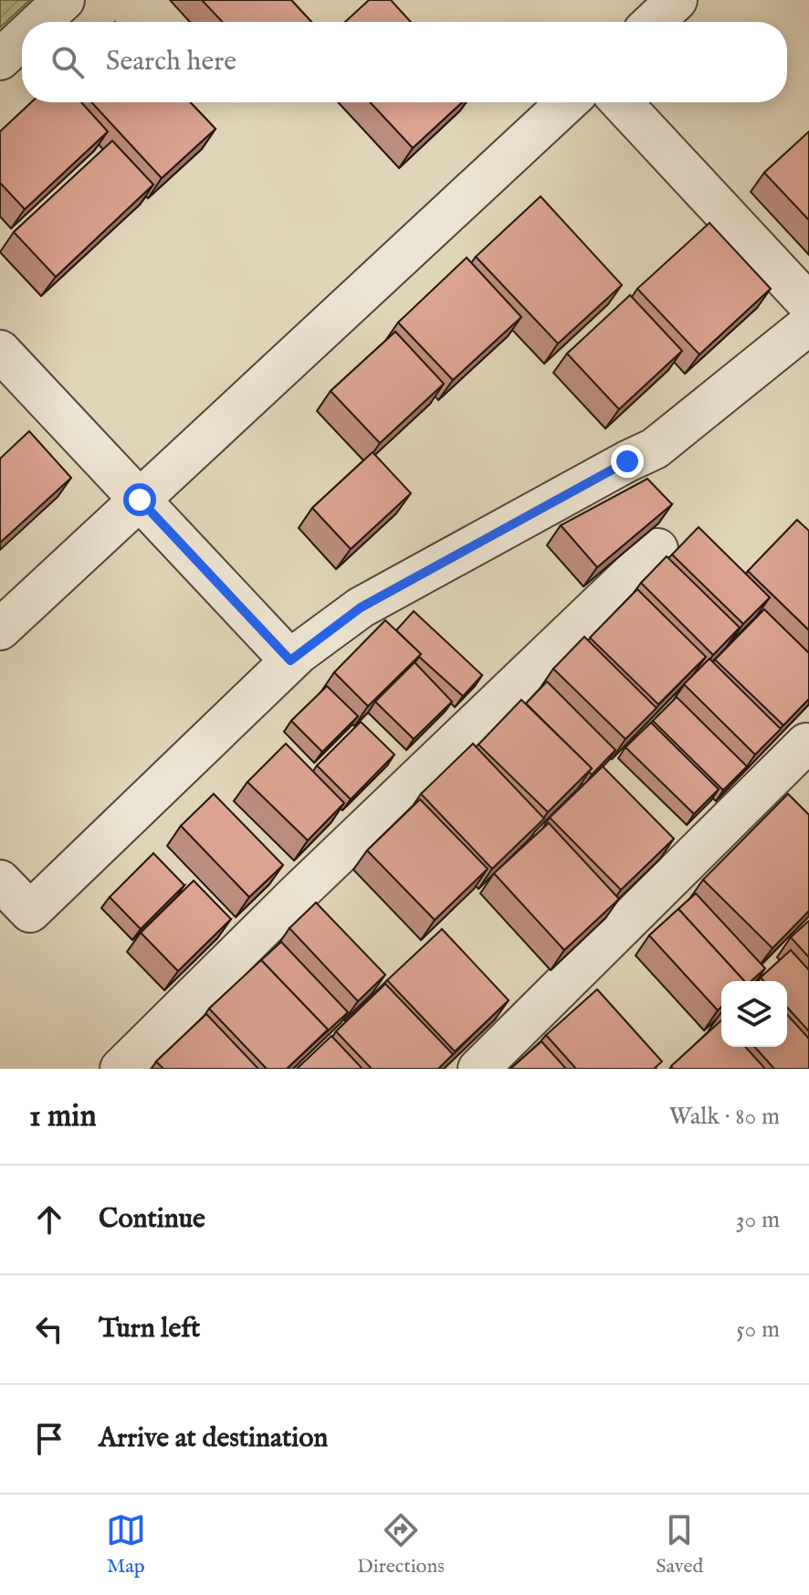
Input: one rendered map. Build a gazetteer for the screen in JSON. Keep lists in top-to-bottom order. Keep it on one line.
{"page":{"search":"Search here","heading":["1 min","Walk · 80 m"],"list":[["Continue","30 m"],["Turn left","50 m"],"Arrive at destination"],"nav":["Map","Directions","Saved"]}}
